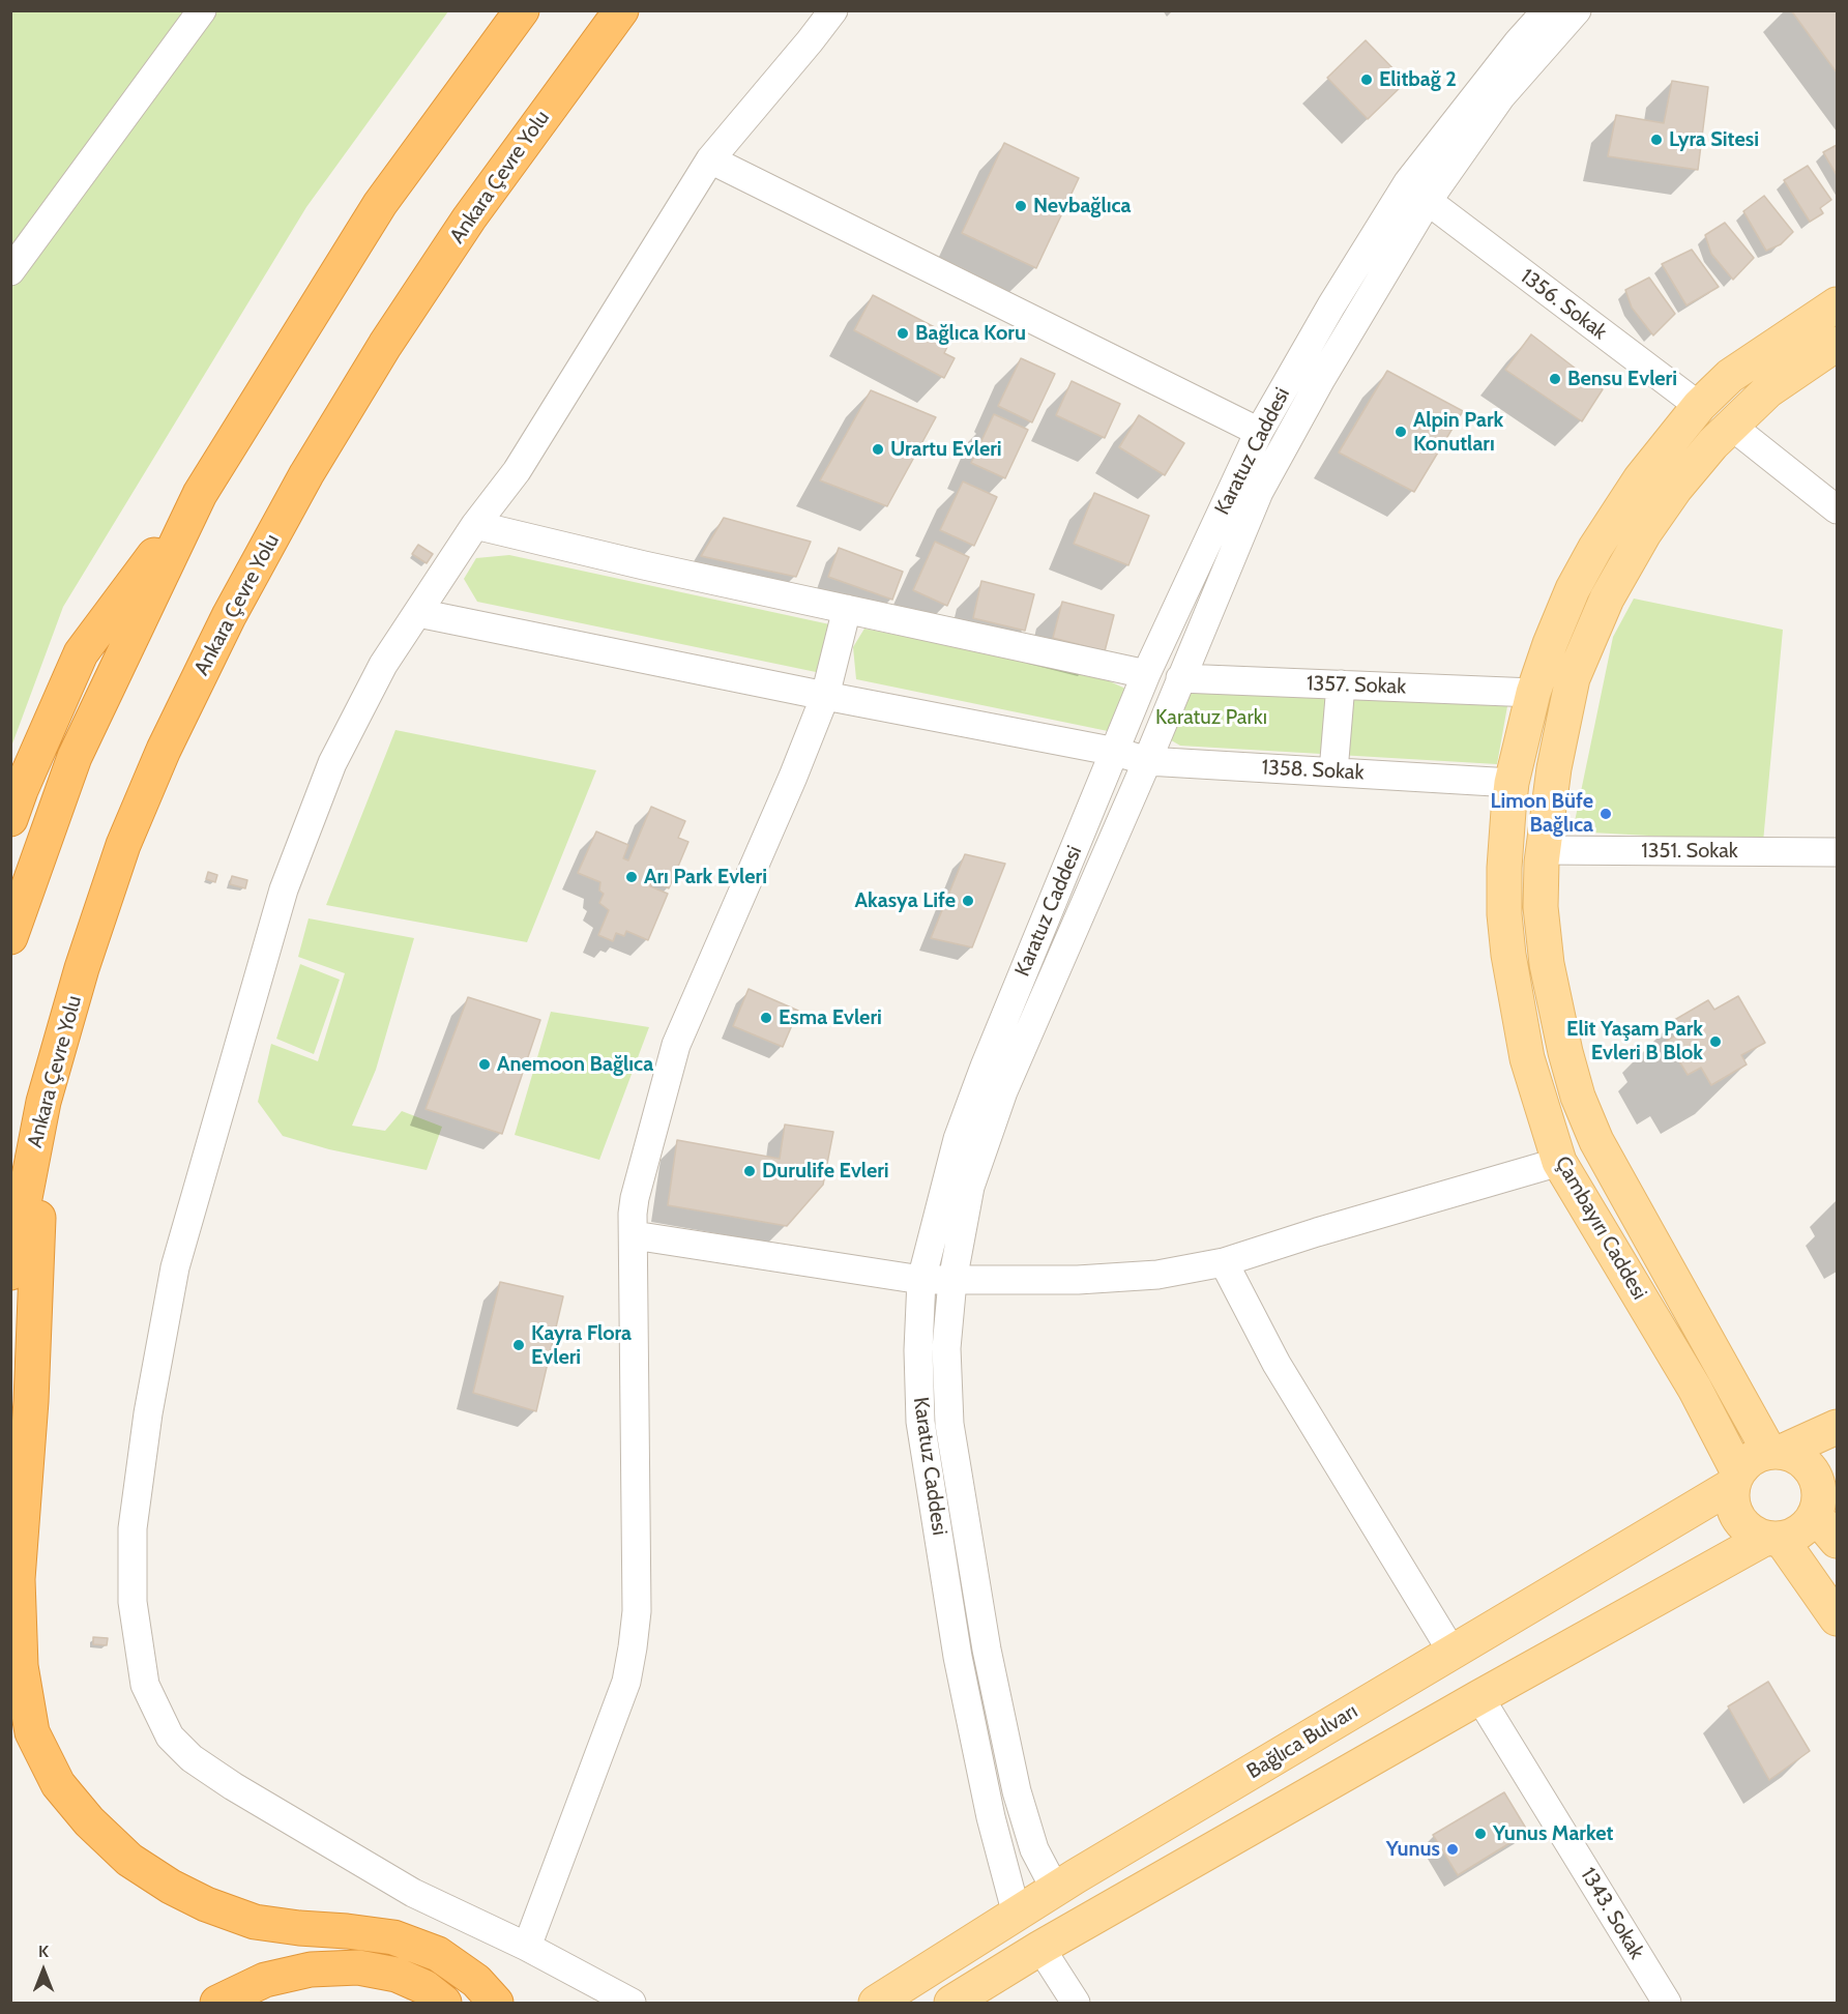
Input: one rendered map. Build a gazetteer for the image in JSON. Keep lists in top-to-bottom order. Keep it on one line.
{"streets":{"highway":["Ankara Çevre Yolu"],"main road":["Çambayırı Caddesi","Bağlıca Bulvarı"],"street":["1356. Sokak","Karatuz Caddesi","1357. Sokak","1358. Sokak","1351. Sokak","1343. Sokak"]},"crossings":[["1356. Sokak","Karatuz Caddesi"],["1356. Sokak","Çambayırı Caddesi"],["Karatuz Caddesi","1357. Sokak"],["Karatuz Caddesi","1358. Sokak"],["Karatuz Caddesi","Bağlıca Bulvarı"],["1357. Sokak","Çambayırı Caddesi"],["1358. Sokak","Çambayırı Caddesi"],["1351. Sokak","Çambayırı Caddesi"],["Çambayırı Caddesi","Bağlıca Bulvarı"]],"parks":["Karatuz Parkı"],"places":["Elitbağ 2","Lyra Sitesi","Nevbağlıca","Bağlıca Koru","Bensu Evleri","Alpin Park Konutları","Urartu Evleri","Limon Büfe Bağlıca","Arı Park Evleri","Akasya Life","Esma Evleri","Elit Yaşam Park Evleri B Blok","Anemoon Bağlıca","Durulife Evleri","Kayra Flora Evleri","Yunus Market","Yunus"],"north":"top"}
